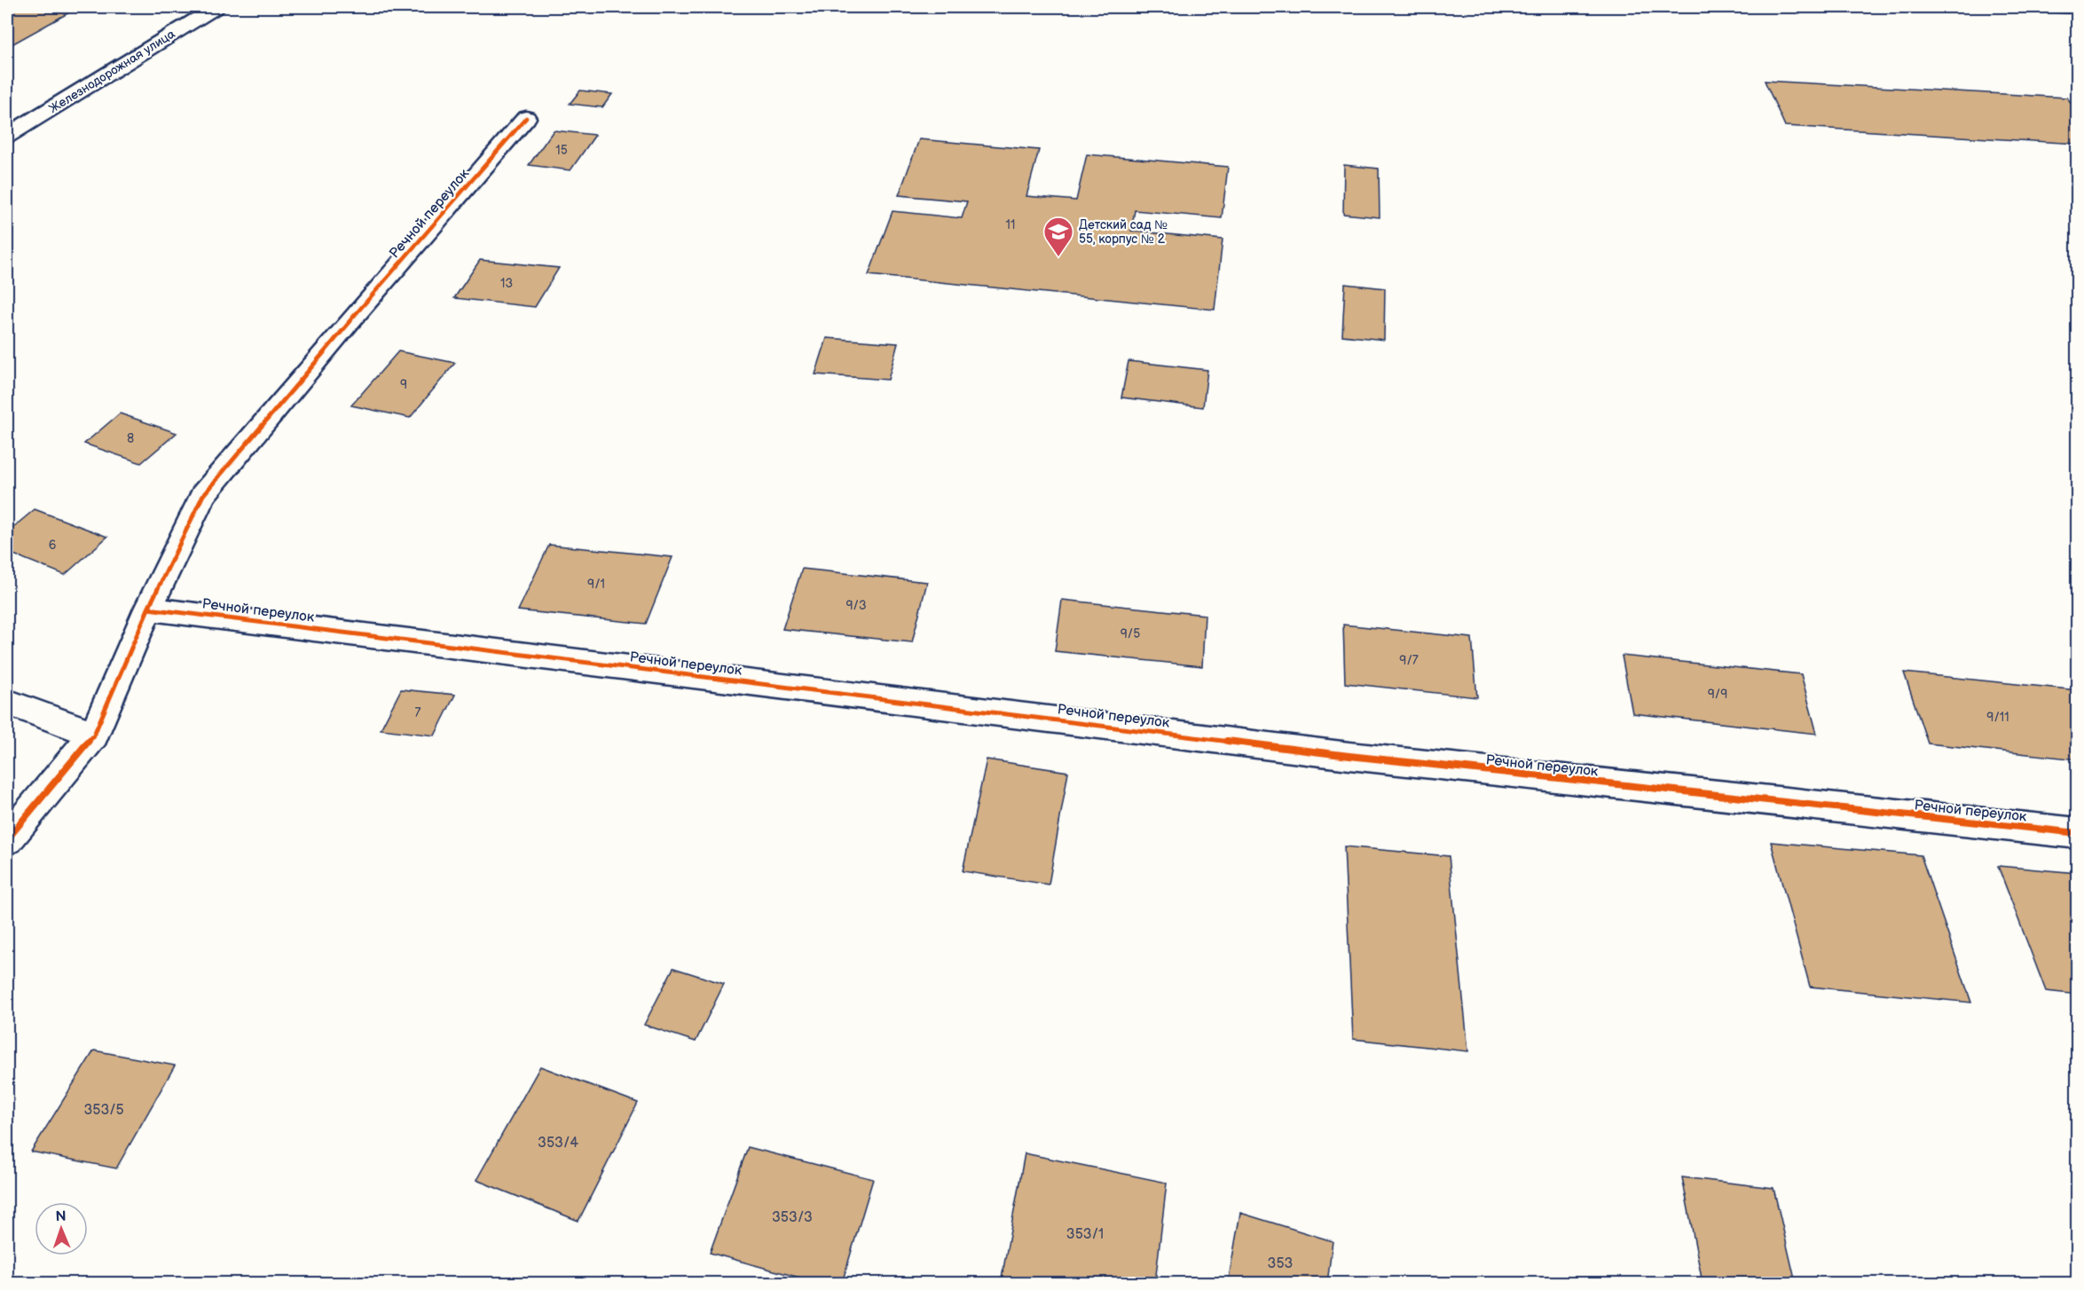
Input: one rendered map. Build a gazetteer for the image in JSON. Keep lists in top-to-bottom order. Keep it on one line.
{"streets":{"street":["Железнодорожная улица","Речной переулок"]},"places":{"school or university":["Детский сад № 55, корпус № 2"]},"house_numbers":["15","11","13","9","8","6","9/1","9/3","9/5","9/7","9/9","7","9/11","353/5","353/4","353/3","353/1","353"],"north":"top"}
